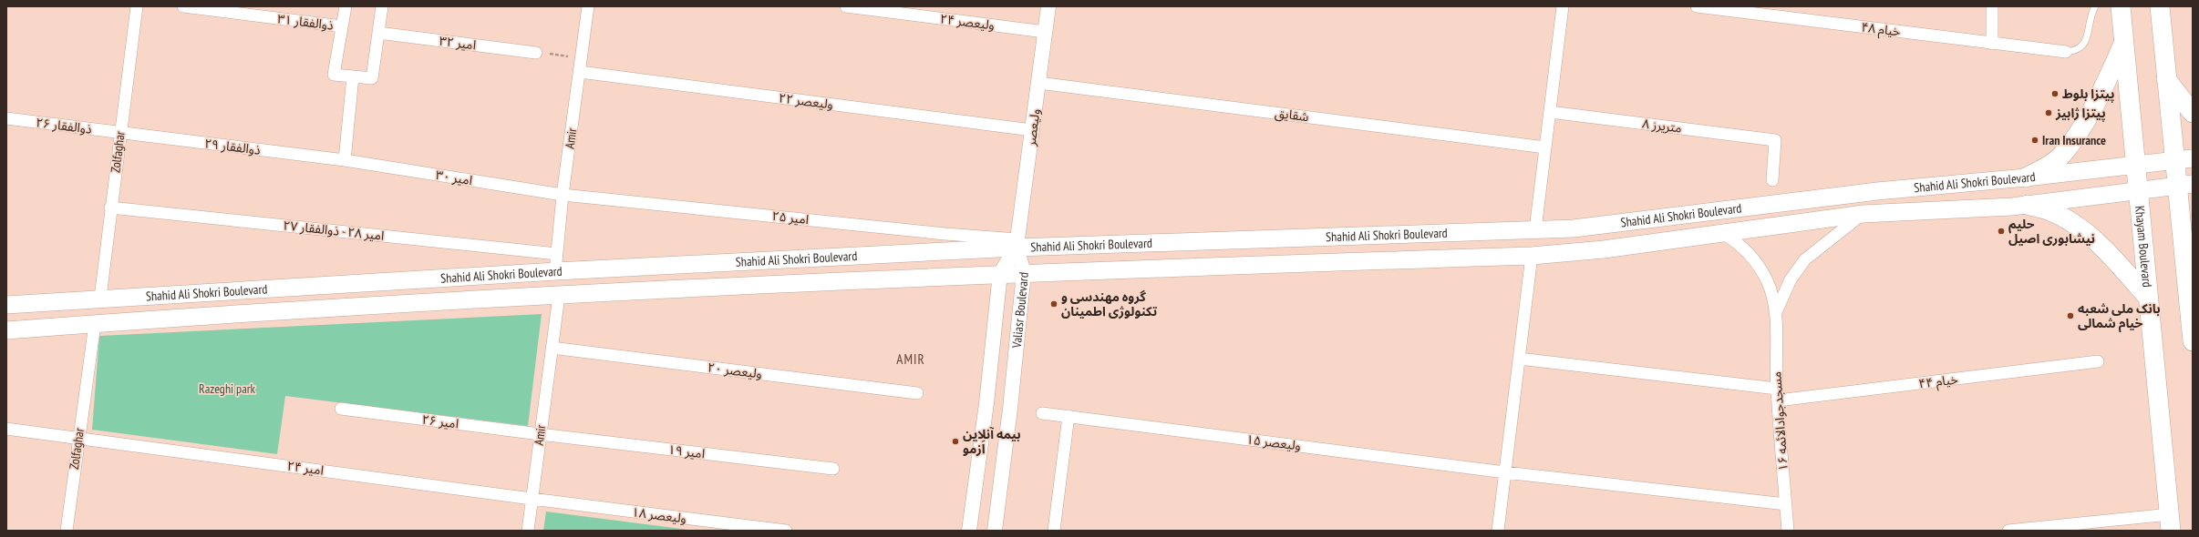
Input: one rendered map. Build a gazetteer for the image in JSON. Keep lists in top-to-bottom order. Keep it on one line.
{"streets":{"main road":["Shahid Ali Shokri Boulevard","Khayam Boulevard"],"street":["ذوالفقار ۳۱","ولیعصر ۲۴","خیام ۴۸","امیر ۳۲","ولیعصر ۲۲","شقایق","ذوالفقار ۲۶","۸ متریرز","ولیعصر","Amir","ذوالفقار ۲۹","Zolfaghar","امیر ۳۰","امیر ۲۵","امیر ۲۸ - ذوالفقار ۲۷","Valiasr Boulevard","ولیعصر ۲۰","خیام ۴۴","امیر ۲۶","مسجدجوادالائمه ۱۶","ولیعصر ۱۵","امیر ۱۹","امیر ۲۴","ولیعصر ۱۸"]},"crossings":[["ولیعصر ۲۴","ولیعصر"],["ولیعصر ۲۲","ولیعصر"],["ولیعصر ۲۲","Amir"],["شقایق","ولیعصر"],["ذوالفقار ۲۶","ذوالفقار ۲۹"],["ذوالفقار ۲۶","Zolfaghar"],["ولیعصر","Shahid Ali Shokri Boulevard"],["ولیعصر","امیر ۲۵"],["ولیعصر","Valiasr Boulevard"],["Amir","امیر ۳۰"],["Amir","Shahid Ali Shokri Boulevard"],["Amir","امیر ۲۵"],["Amir","امیر ۲۸ - ذوالفقار ۲۷"],["Amir","ولیعصر ۲۰"],["Amir","امیر ۲۶"],["Amir","امیر ۱۹"],["Amir","امیر ۲۴"],["Amir","ولیعصر ۱۸"],["ذوالفقار ۲۹","Zolfaghar"],["ذوالفقار ۲۹","امیر ۳۰"],["Zolfaghar","Shahid Ali Shokri Boulevard"],["Zolfaghar","امیر ۲۸ - ذوالفقار ۲۷"],["Zolfaghar","امیر ۲۴"],["امیر ۳۰","امیر ۲۵"],["Shahid Ali Shokri Boulevard","امیر ۲۵"],["Shahid Ali Shokri Boulevard","امیر ۲۸ - ذوالفقار ۲۷"],["Shahid Ali Shokri Boulevard","Khayam Boulevard"],["Shahid Ali Shokri Boulevard","Valiasr Boulevard"],["امیر ۲۵","Valiasr Boulevard"],["خیام ۴۴","مسجدجوادالائمه ۱۶"],["امیر ۲۶","امیر ۱۹"],["مسجدجوادالائمه ۱۶","ولیعصر ۱۵"],["امیر ۲۴","ولیعصر ۱۸"]],"districts":["AMIR"],"parks":["Razeghi park"],"places":["پیتزا بلوط","پیتزا ژابیز","Iran Insurance","حلیم نیشابوری اصیل","گروه مهندسی و تکنولوژی اطمینان","بانک ملی شعبه خیام شمالی","بیمه آنلاین اَزمو"]}
